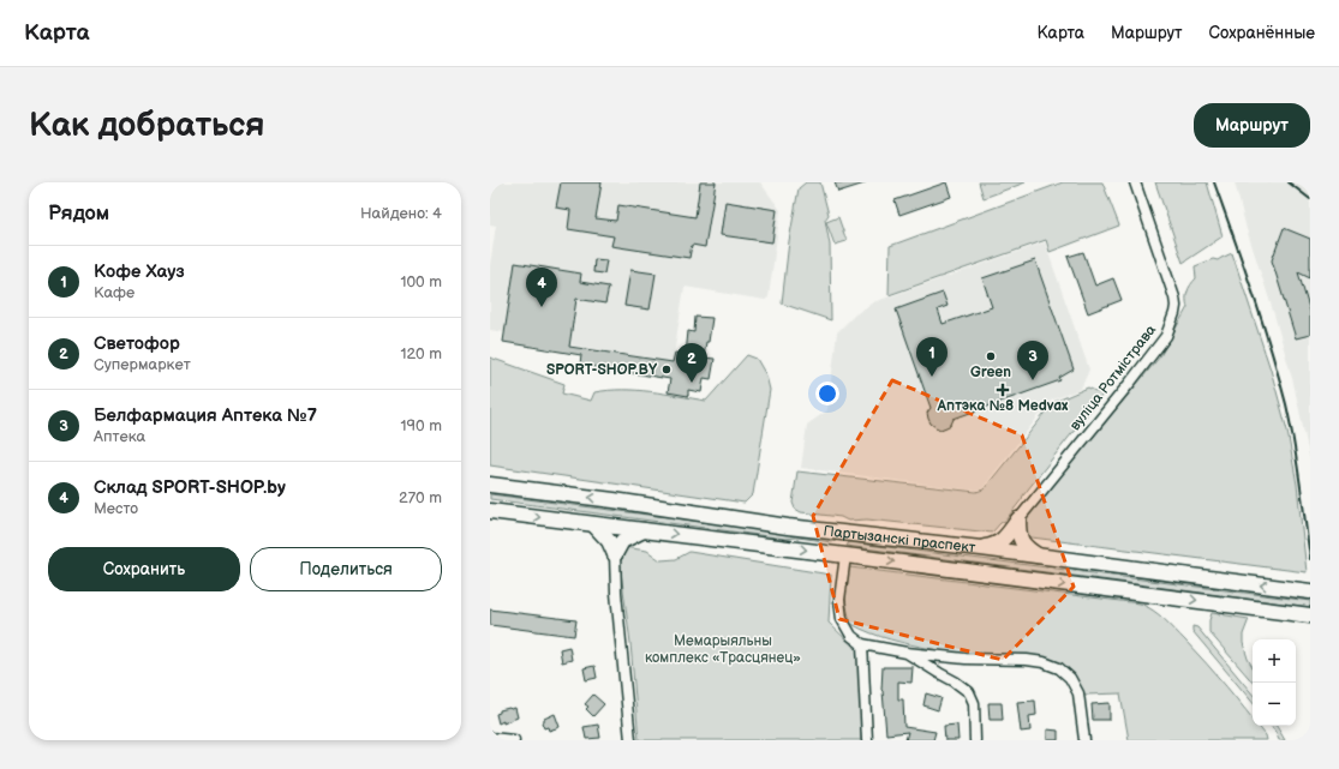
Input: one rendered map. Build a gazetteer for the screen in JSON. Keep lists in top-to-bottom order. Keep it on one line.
{"streets":{"highway":["Партызанскі праспект"],"street":["вуліца Ротмістрава"]},"parks":["Мемарыяльны комплекс «Трасцянец»"],"places":{"other":["Green","SPORT-SHOP.BY"],"health":["Аптэка №8 Medvax"]},"page":{"header":"Карта","nav":["Карта","Маршрут","Сохранённые"],"buttons":["Маршрут",["Сохранить","Поделиться"]],"title":"Как добраться","heading":["Рядом","Найдено: 4"],"list":[{"mark":"1","name":"Кофе Хауз","note":"Кафе","value":"100 m"},{"mark":"2","name":"Светофор","note":"Супермаркет","value":"120 m"},{"mark":"3","name":"Белфармация Аптека №7","note":"Аптека","value":"190 m"},{"mark":"4","name":"Склад SPORT-SHOP.by","note":"Место","value":"270 m"}],"pins":["4","1","3","2"],"map_buttons":["+","−"]}}
